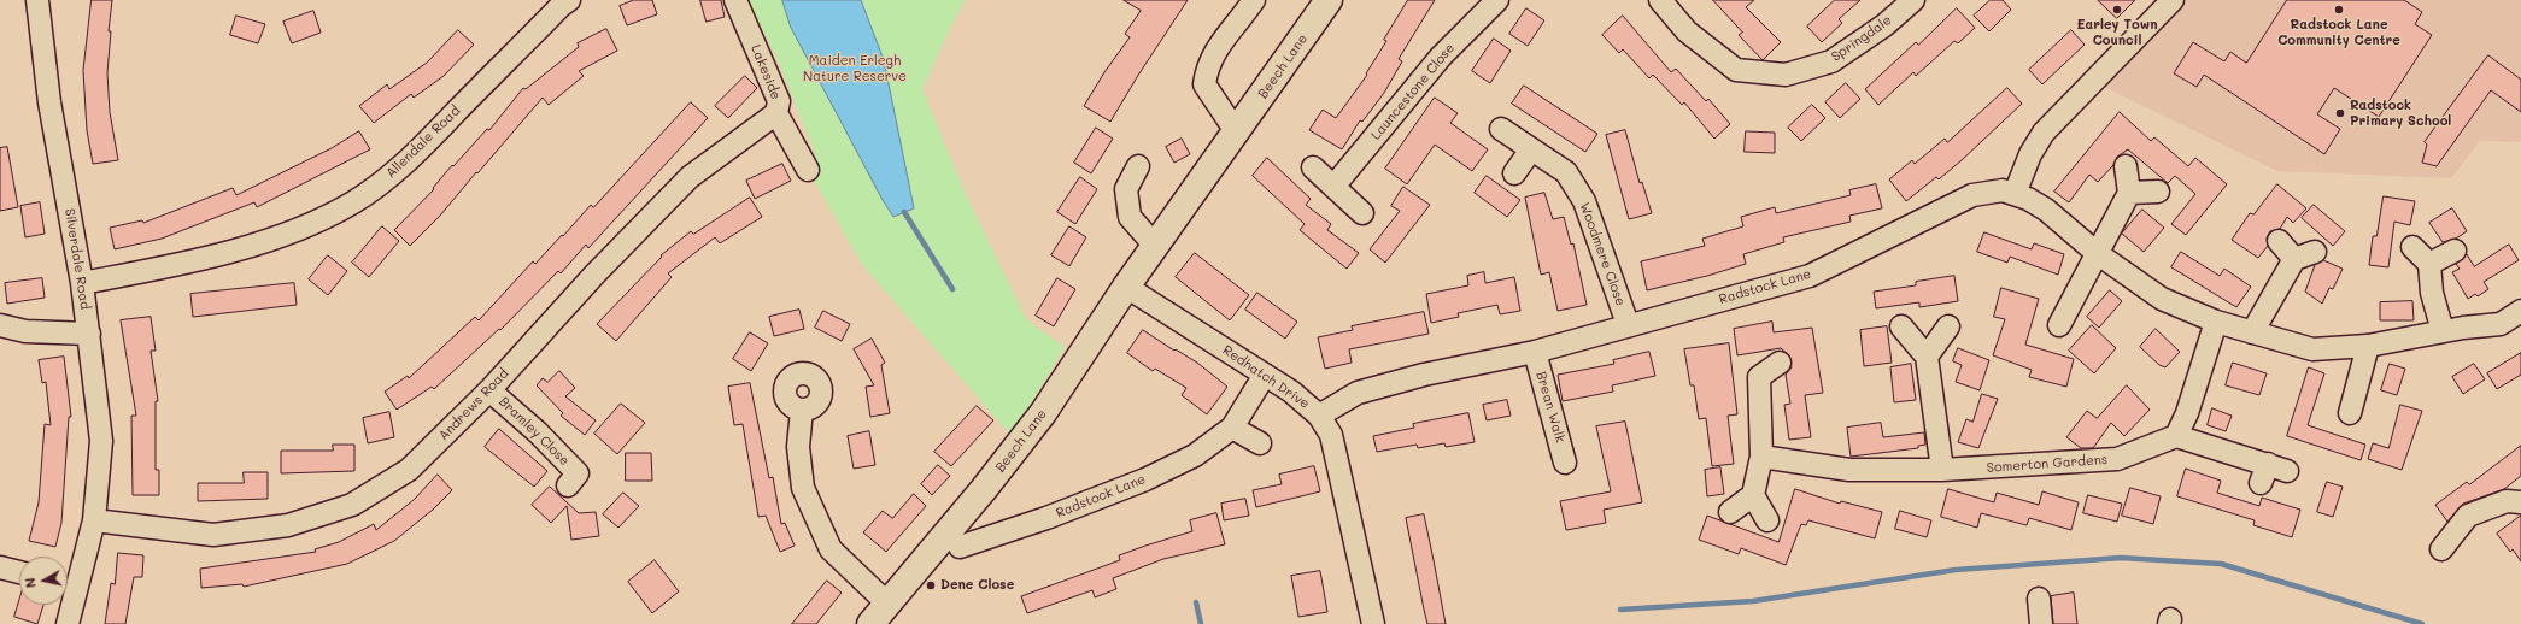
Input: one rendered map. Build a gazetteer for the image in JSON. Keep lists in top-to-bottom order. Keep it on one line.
{"streets":{"street":["Springdale","Beech Lane","Lakeside","Launcestone Close","Allendale Road","Woodmere Close","Silverdale Road","Radstock Lane","Redhatch Drive","Andrews Road","Brean Walk","Bramley Close","Somerton Gardens"]},"crossings":[["Beech Lane","Redhatch Drive"],["Lakeside","Andrews Road"],["Allendale Road","Silverdale Road"],["Woodmere Close","Radstock Lane"],["Silverdale Road","Andrews Road"],["Radstock Lane","Redhatch Drive"],["Radstock Lane","Brean Walk"],["Andrews Road","Bramley Close"]],"parks":["Maiden Erlegh Nature Reserve"],"places":["Earley Town Council","Radstock Lane Community Centre","Radstock Primary School","Dene Close"],"north":"left"}
